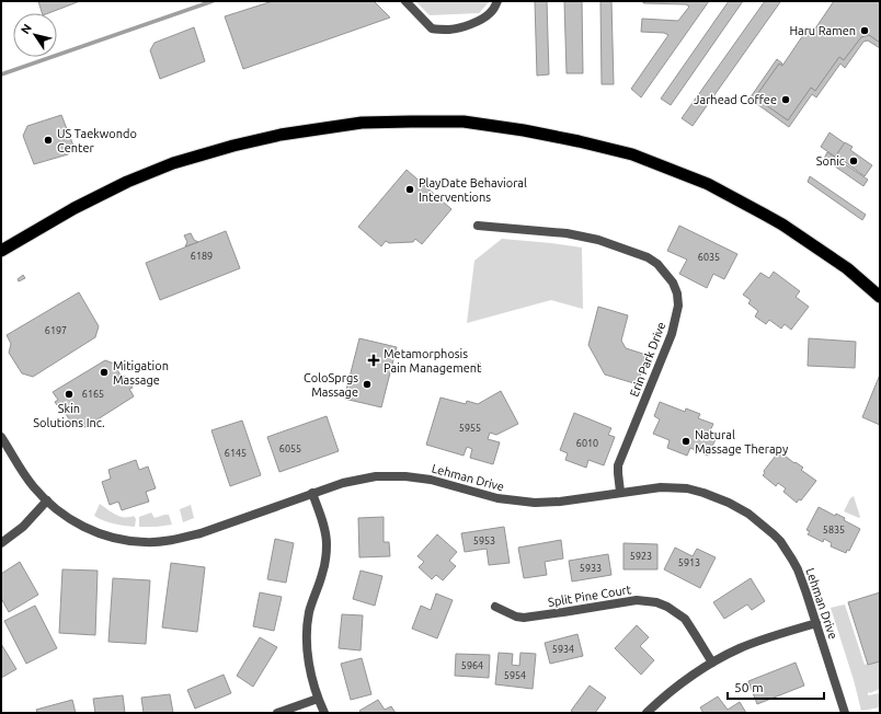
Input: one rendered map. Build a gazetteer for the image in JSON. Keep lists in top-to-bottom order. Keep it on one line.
{"streets":{"street":["Erin Park Drive","Lehman Drive","Split Pine Court"]},"crossings":[["Erin Park Drive","Lehman Drive"]],"places":{"other":["Haru Ramen","Jarhead Coffee","US Taekwondo Center","Sonic","PlayDate Behavioral Interventions","Mitigation Massage","ColoSprgs Massage","Skin Solutions Inc.","Natural Massage Therapy"],"health":["Metamorphosis Pain Management"]},"house_numbers":["6189","6035","6197","6165","5955","6010","6055","6145","5835","5953","5923","5913","5933","5934","5964","5954"],"scale_bar":"50 m","north":"top left"}
